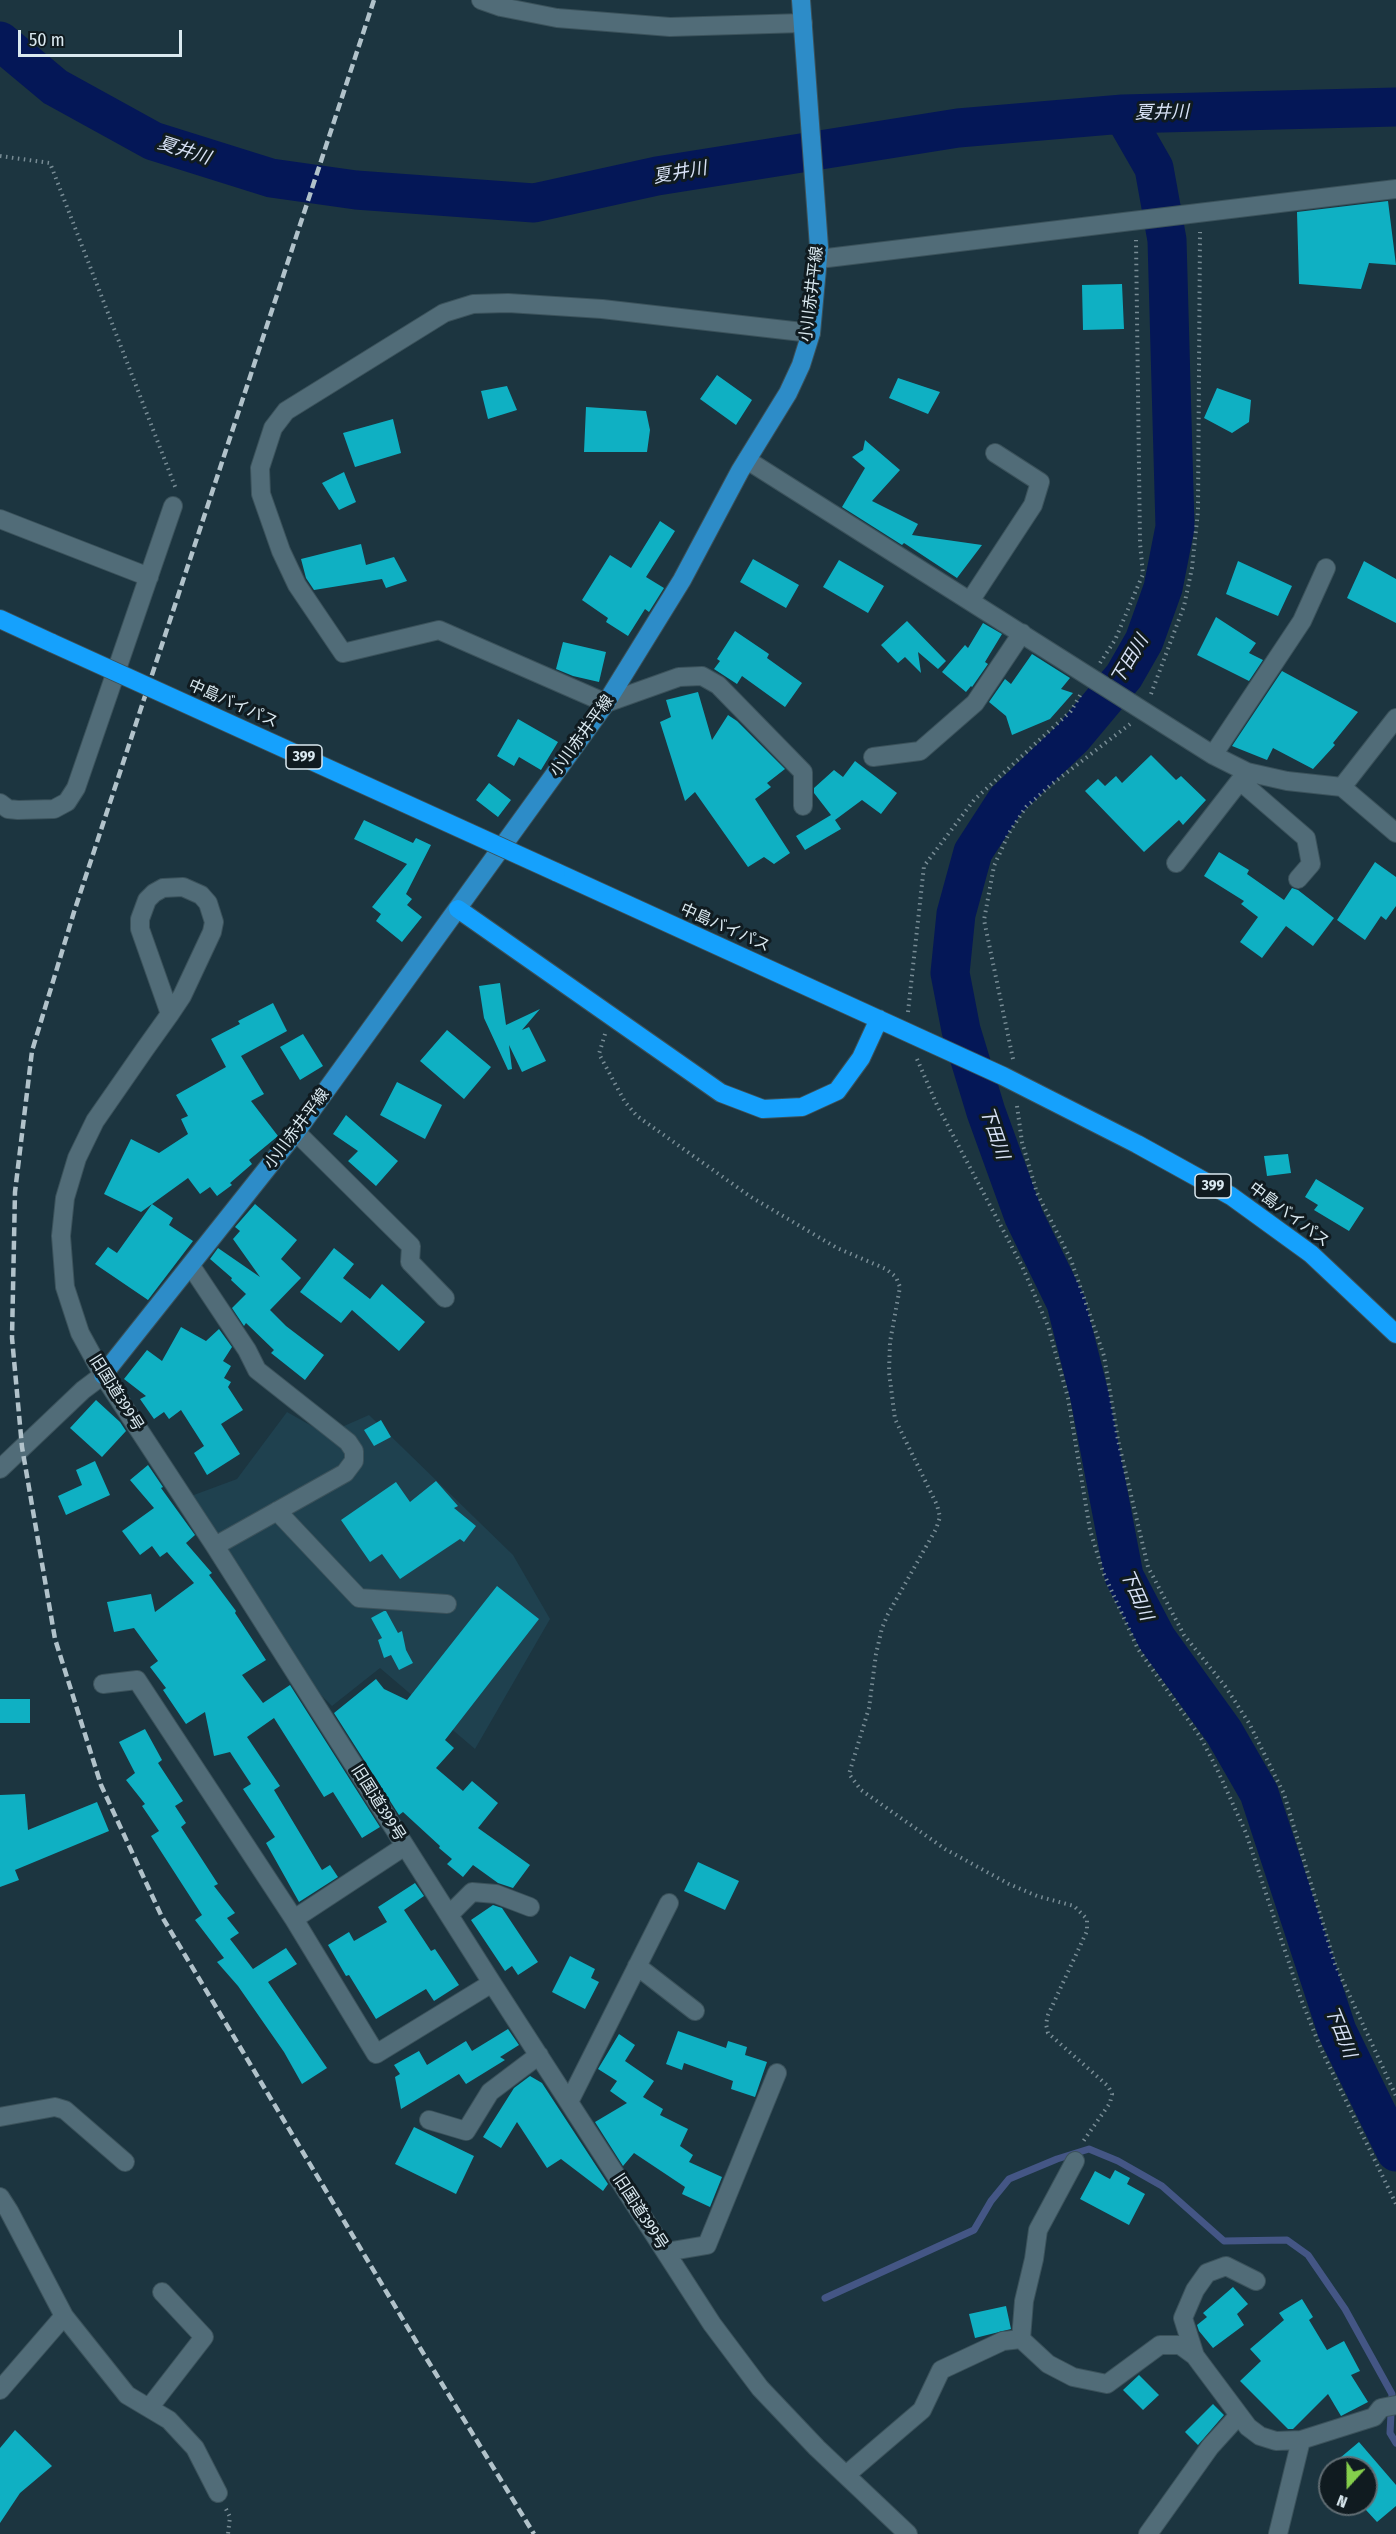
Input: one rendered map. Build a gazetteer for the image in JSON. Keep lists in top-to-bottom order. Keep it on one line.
{"streets":{"highway":["中島バイパス","399"],"main road":["小川赤井平線"],"street":["旧国道399号"]},"crossings":[["小川赤井平線","旧国道399号"]],"water":["夏井川","下田川"],"scale_bar":"50 m","north":"bottom"}
